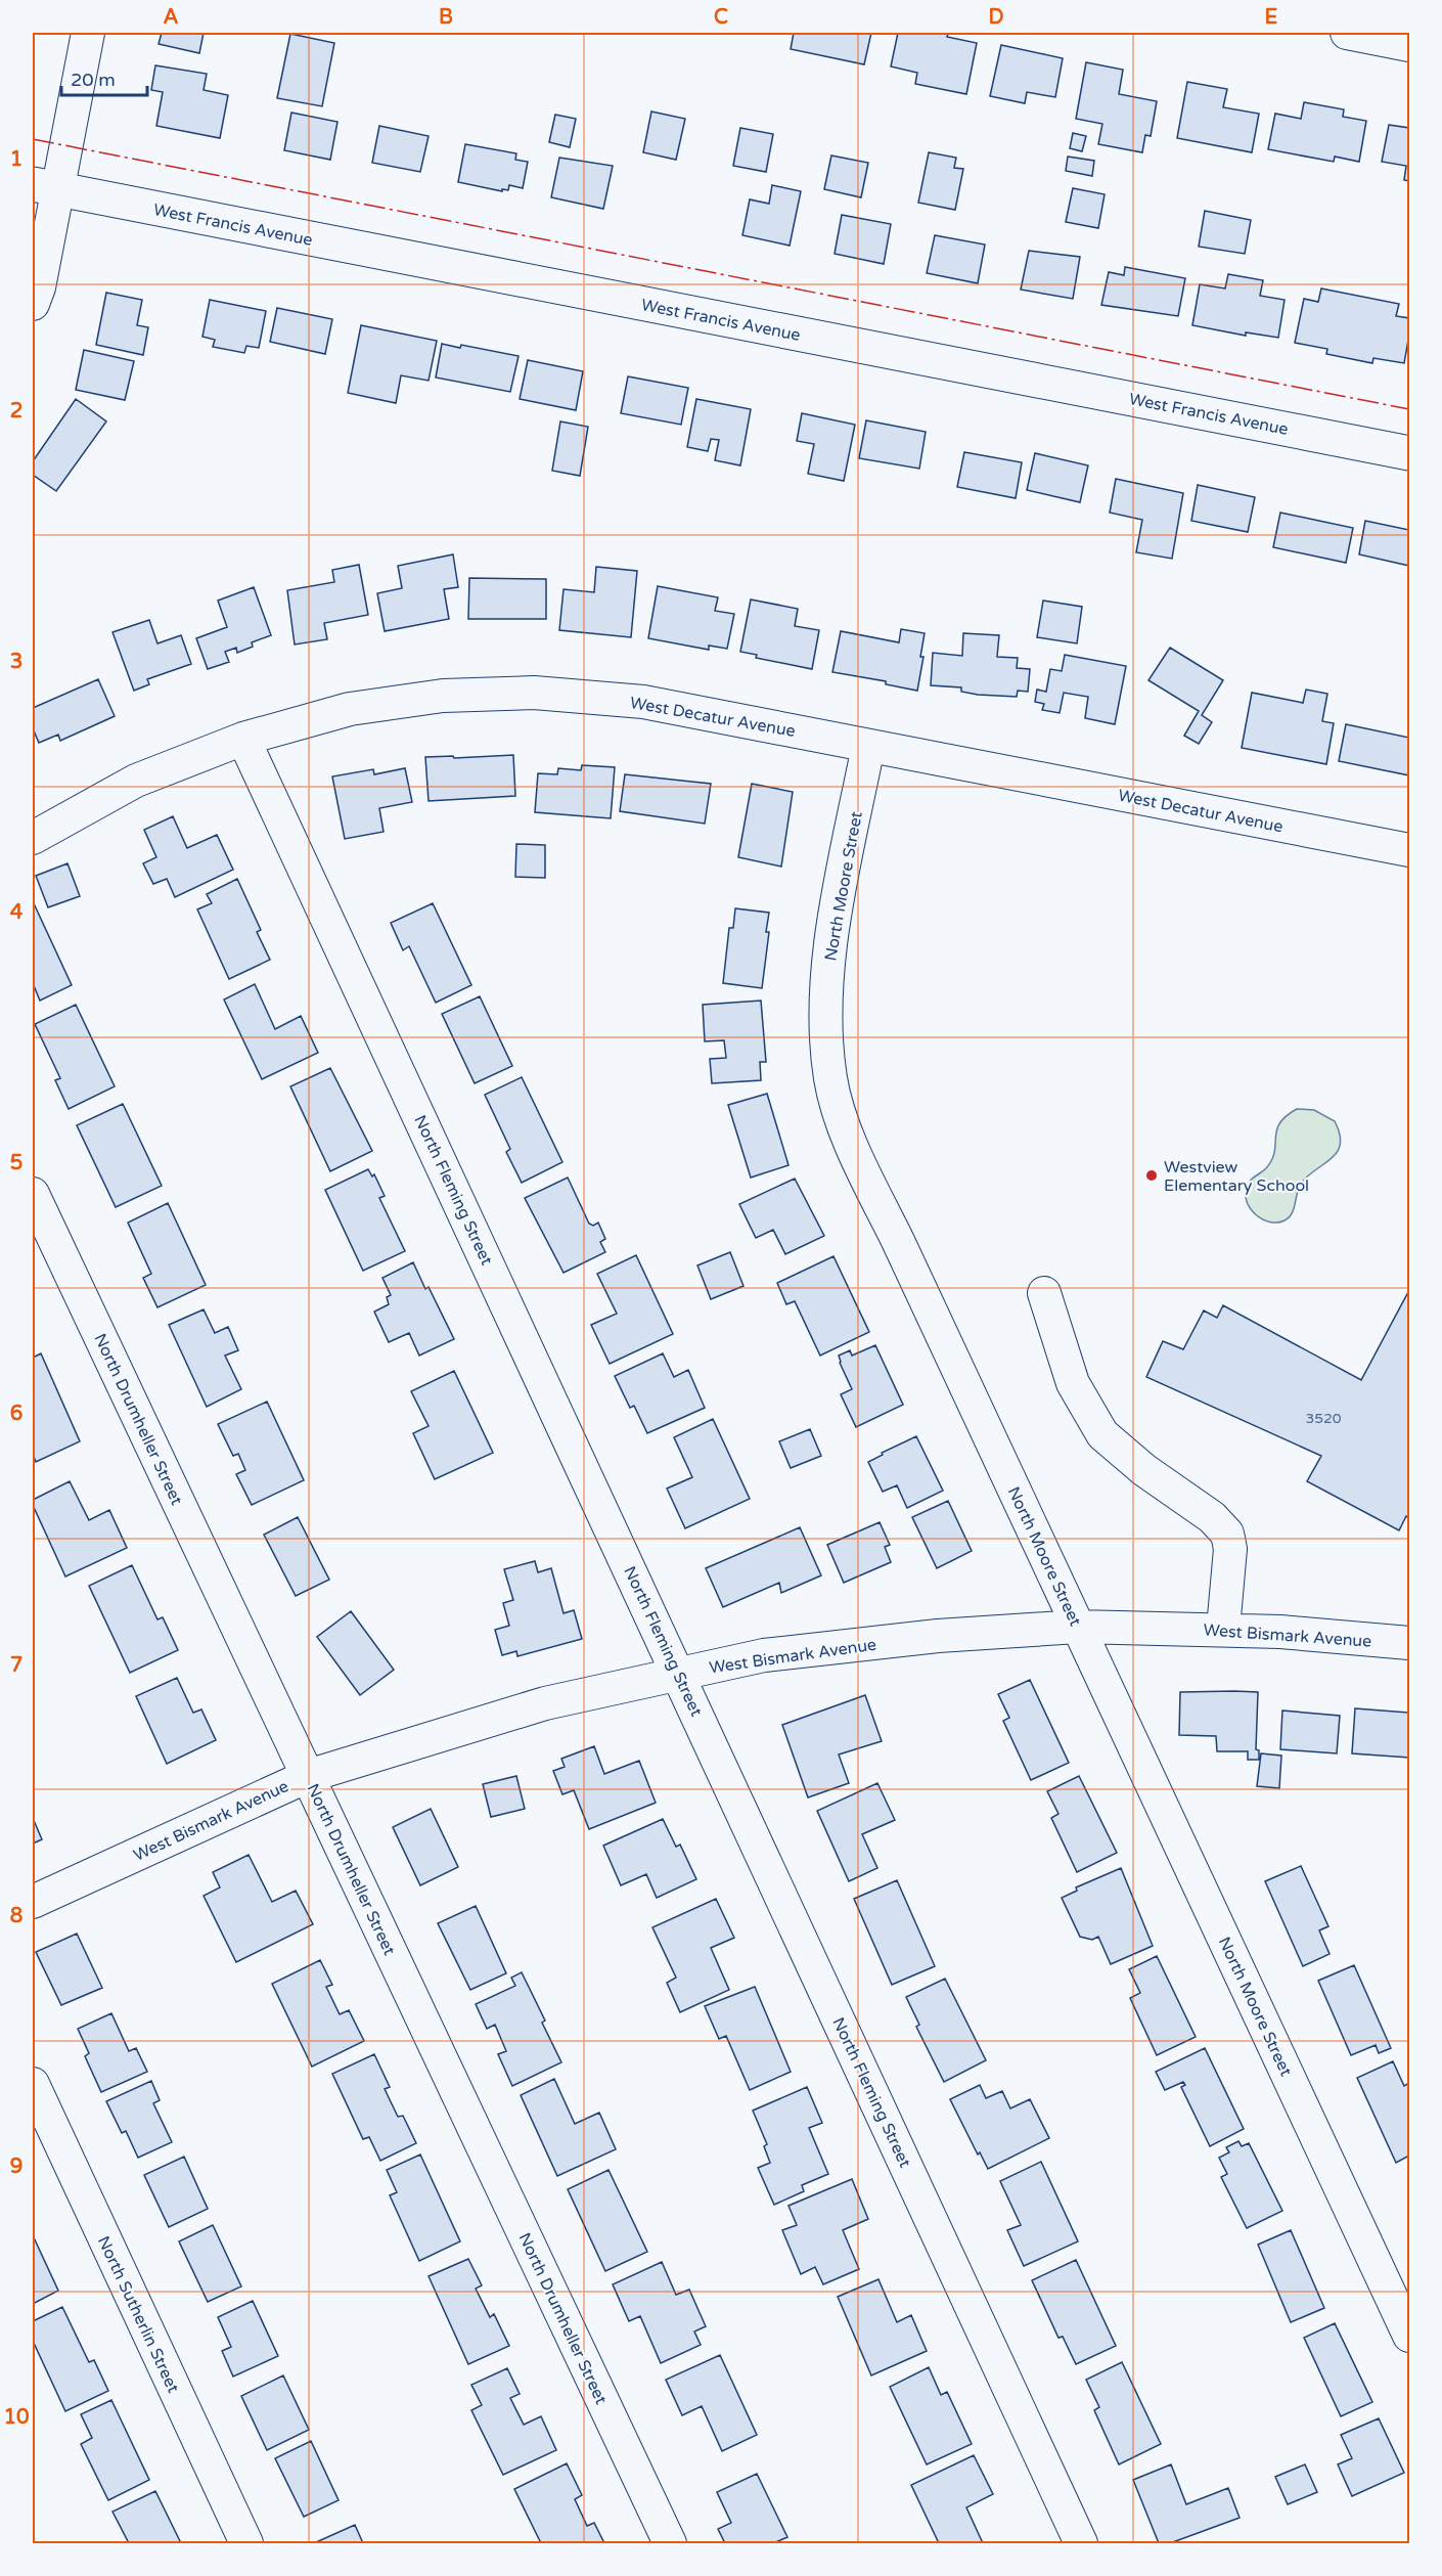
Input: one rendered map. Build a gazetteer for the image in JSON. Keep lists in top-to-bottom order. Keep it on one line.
{"streets":{"main road":["West Francis Avenue"],"street":["West Decatur Avenue","North Moore Street","North Fleming Street","North Drumheller Street","West Bismark Avenue","North Sutherlin Street"]},"crossings":[["West Decatur Avenue","North Moore Street"],["West Decatur Avenue","North Fleming Street"],["North Moore Street","West Bismark Avenue"],["North Fleming Street","West Bismark Avenue"],["North Drumheller Street","West Bismark Avenue"]],"places":["Westview Elementary School"],"house_numbers":["3520"],"scale_bar":"20 m","grid":{"columns":["A","B","C","D","E"],"rows":["1","2","3","4","5","6","7","8","9","10"]}}
